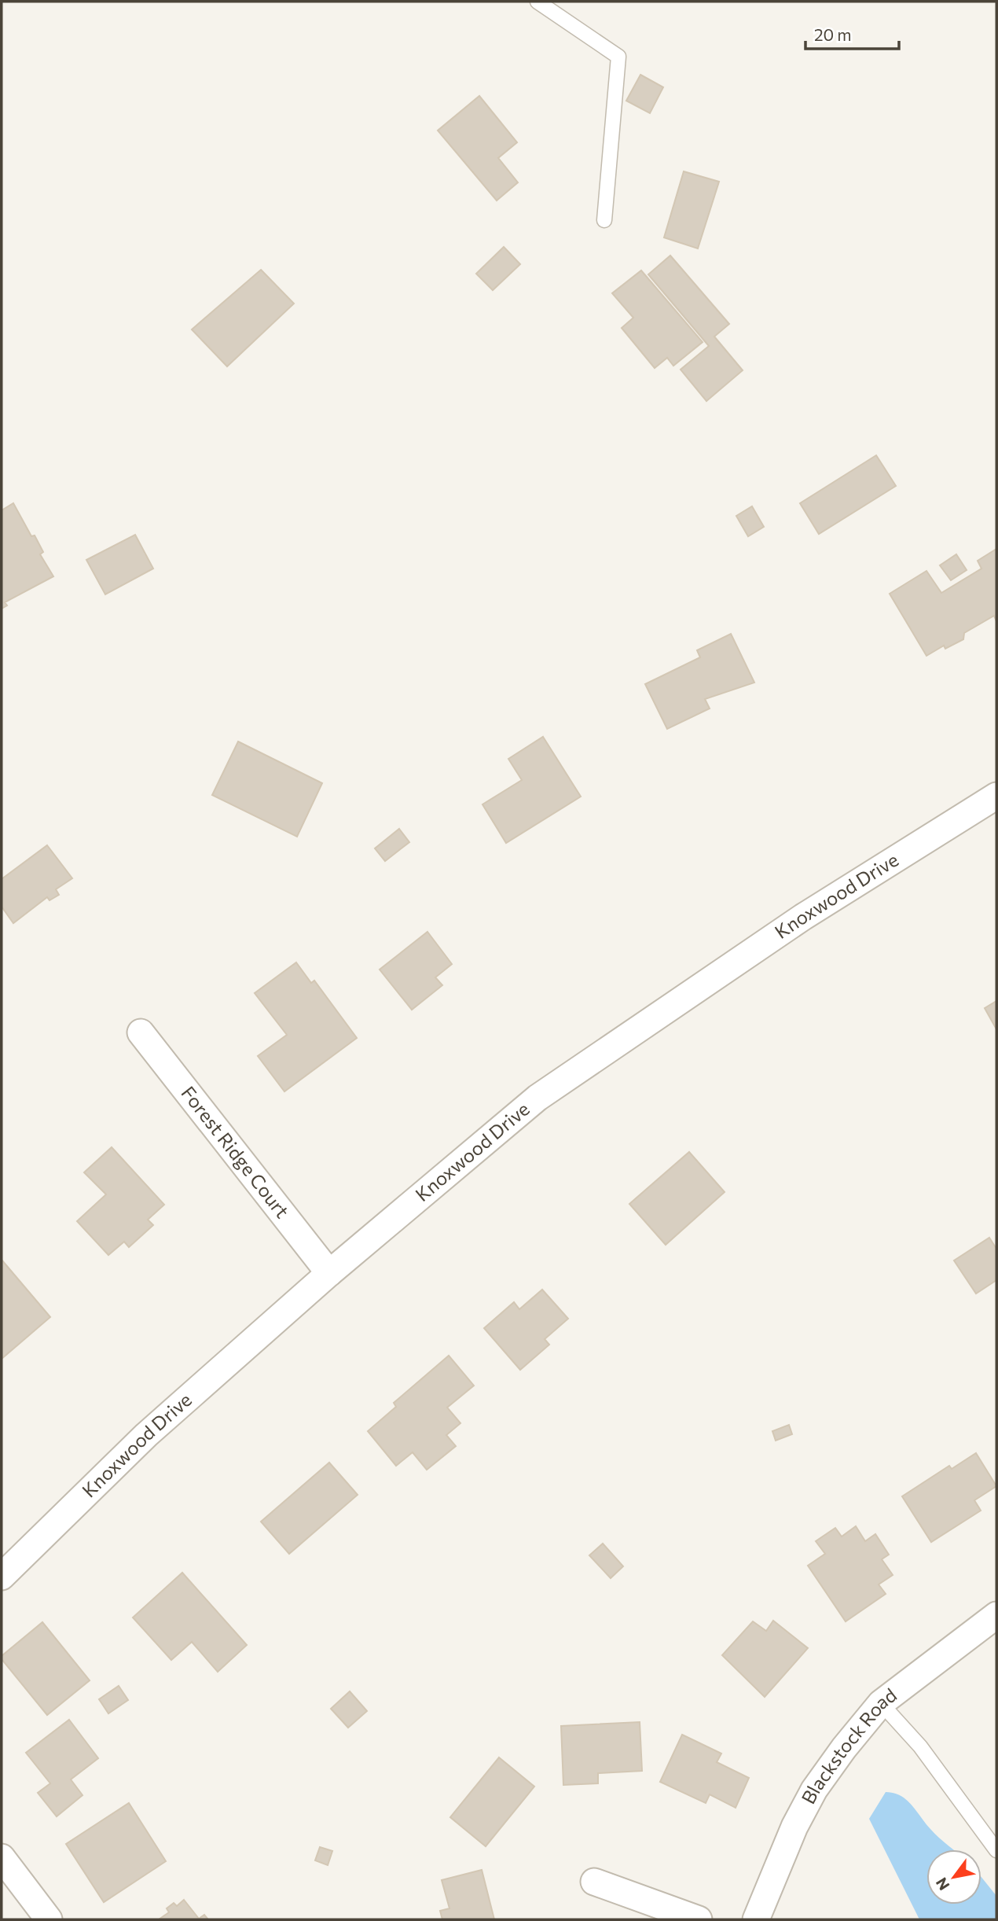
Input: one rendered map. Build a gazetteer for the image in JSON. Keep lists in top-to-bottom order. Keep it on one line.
{"streets":{"street":["Knoxwood Drive","Forest Ridge Court","Blackstock Road"]},"crossings":[["Knoxwood Drive","Forest Ridge Court"]],"scale_bar":"20 m","north":"bottom left"}
